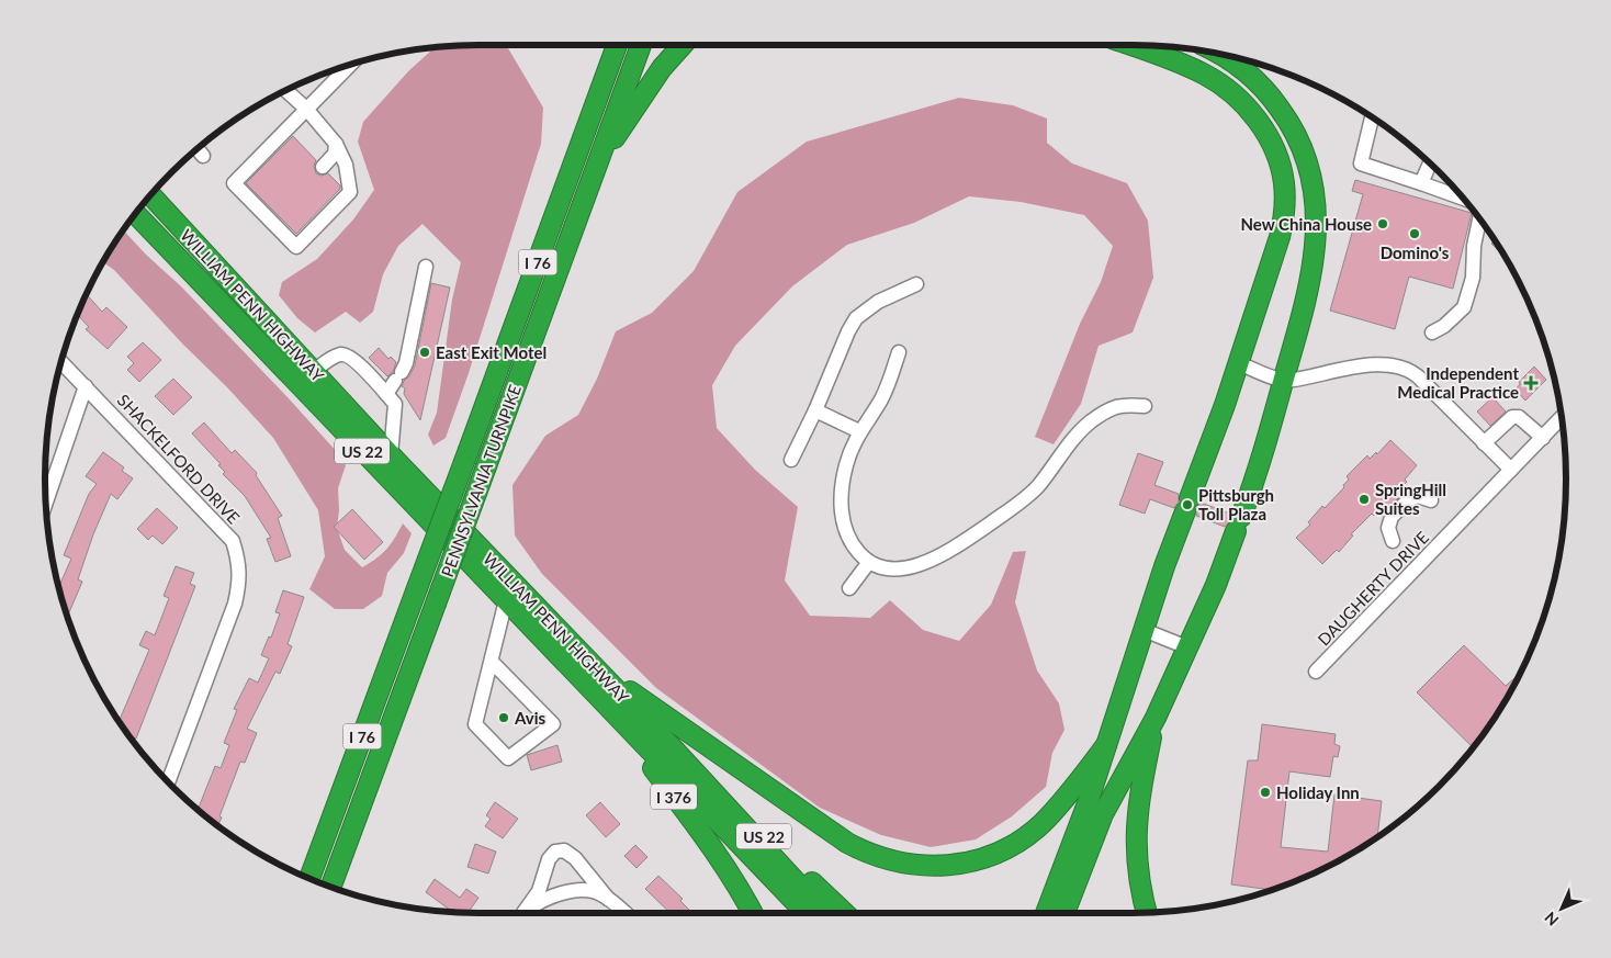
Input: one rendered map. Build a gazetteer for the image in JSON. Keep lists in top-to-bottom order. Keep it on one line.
{"streets":{"highway":["I 76","WILLIAM PENN HIGHWAY","US 22","PENNSYLVANIA TURNPIKE","I 376"],"street":["SHACKELFORD DRIVE","DAUGHERTY DRIVE"]},"crossings":[["WILLIAM PENN HIGHWAY","US 22"],["WILLIAM PENN HIGHWAY","I 376"]],"places":{"other":["New China House","Domino's","East Exit Motel","SpringHill Suites","Pittsburgh Toll Plaza","Avis","Holiday Inn"],"health":["Independent Medical Practice"]},"north":"bottom left"}
